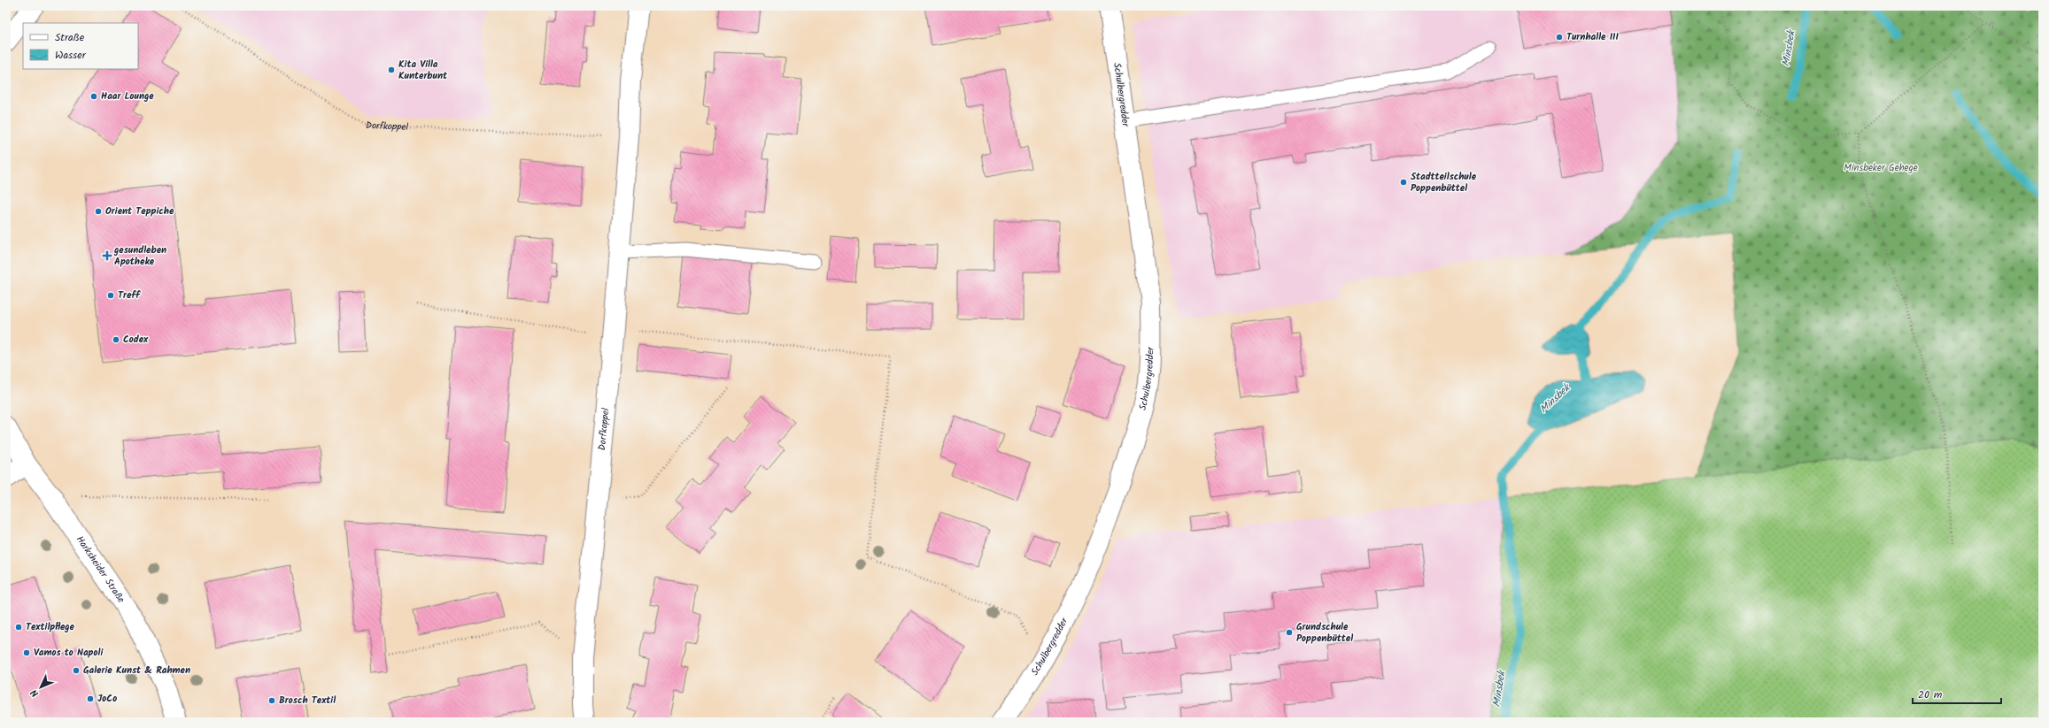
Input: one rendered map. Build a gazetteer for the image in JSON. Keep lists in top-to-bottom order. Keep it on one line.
{"streets":{"street":["Schulbergredder","Dorfkoppel","Harksheider Straße"]},"water":["Minsbek"],"parks":["Minsbeker Gehege"],"places":{"other":["Turnhalle III","Kita Villa Kunterbunt","Haar Lounge","Stadtteilschule Poppenbüttel","Orient Teppiche","Treff","Codex","Textilpflege","Grundschule Poppenbüttel","Vamos to Napoli","Galerie Kunst & Rahmen","JoCo","Brosch Textil"],"health":["gesundleben Apotheke"]},"legend":["Straße","Wasser"],"scale_bar":"20 m","north":"bottom left"}
